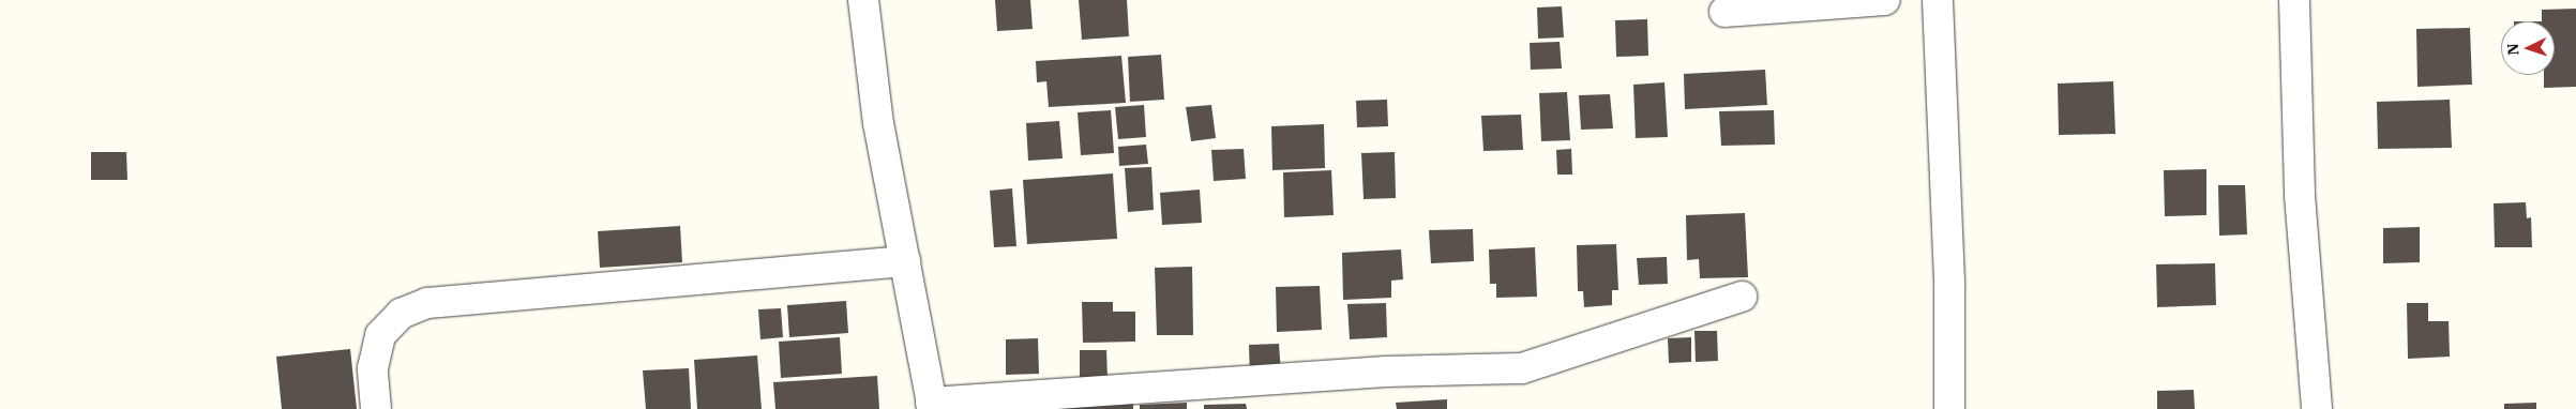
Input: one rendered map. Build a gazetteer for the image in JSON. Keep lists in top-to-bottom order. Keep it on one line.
{"north":"left"}
